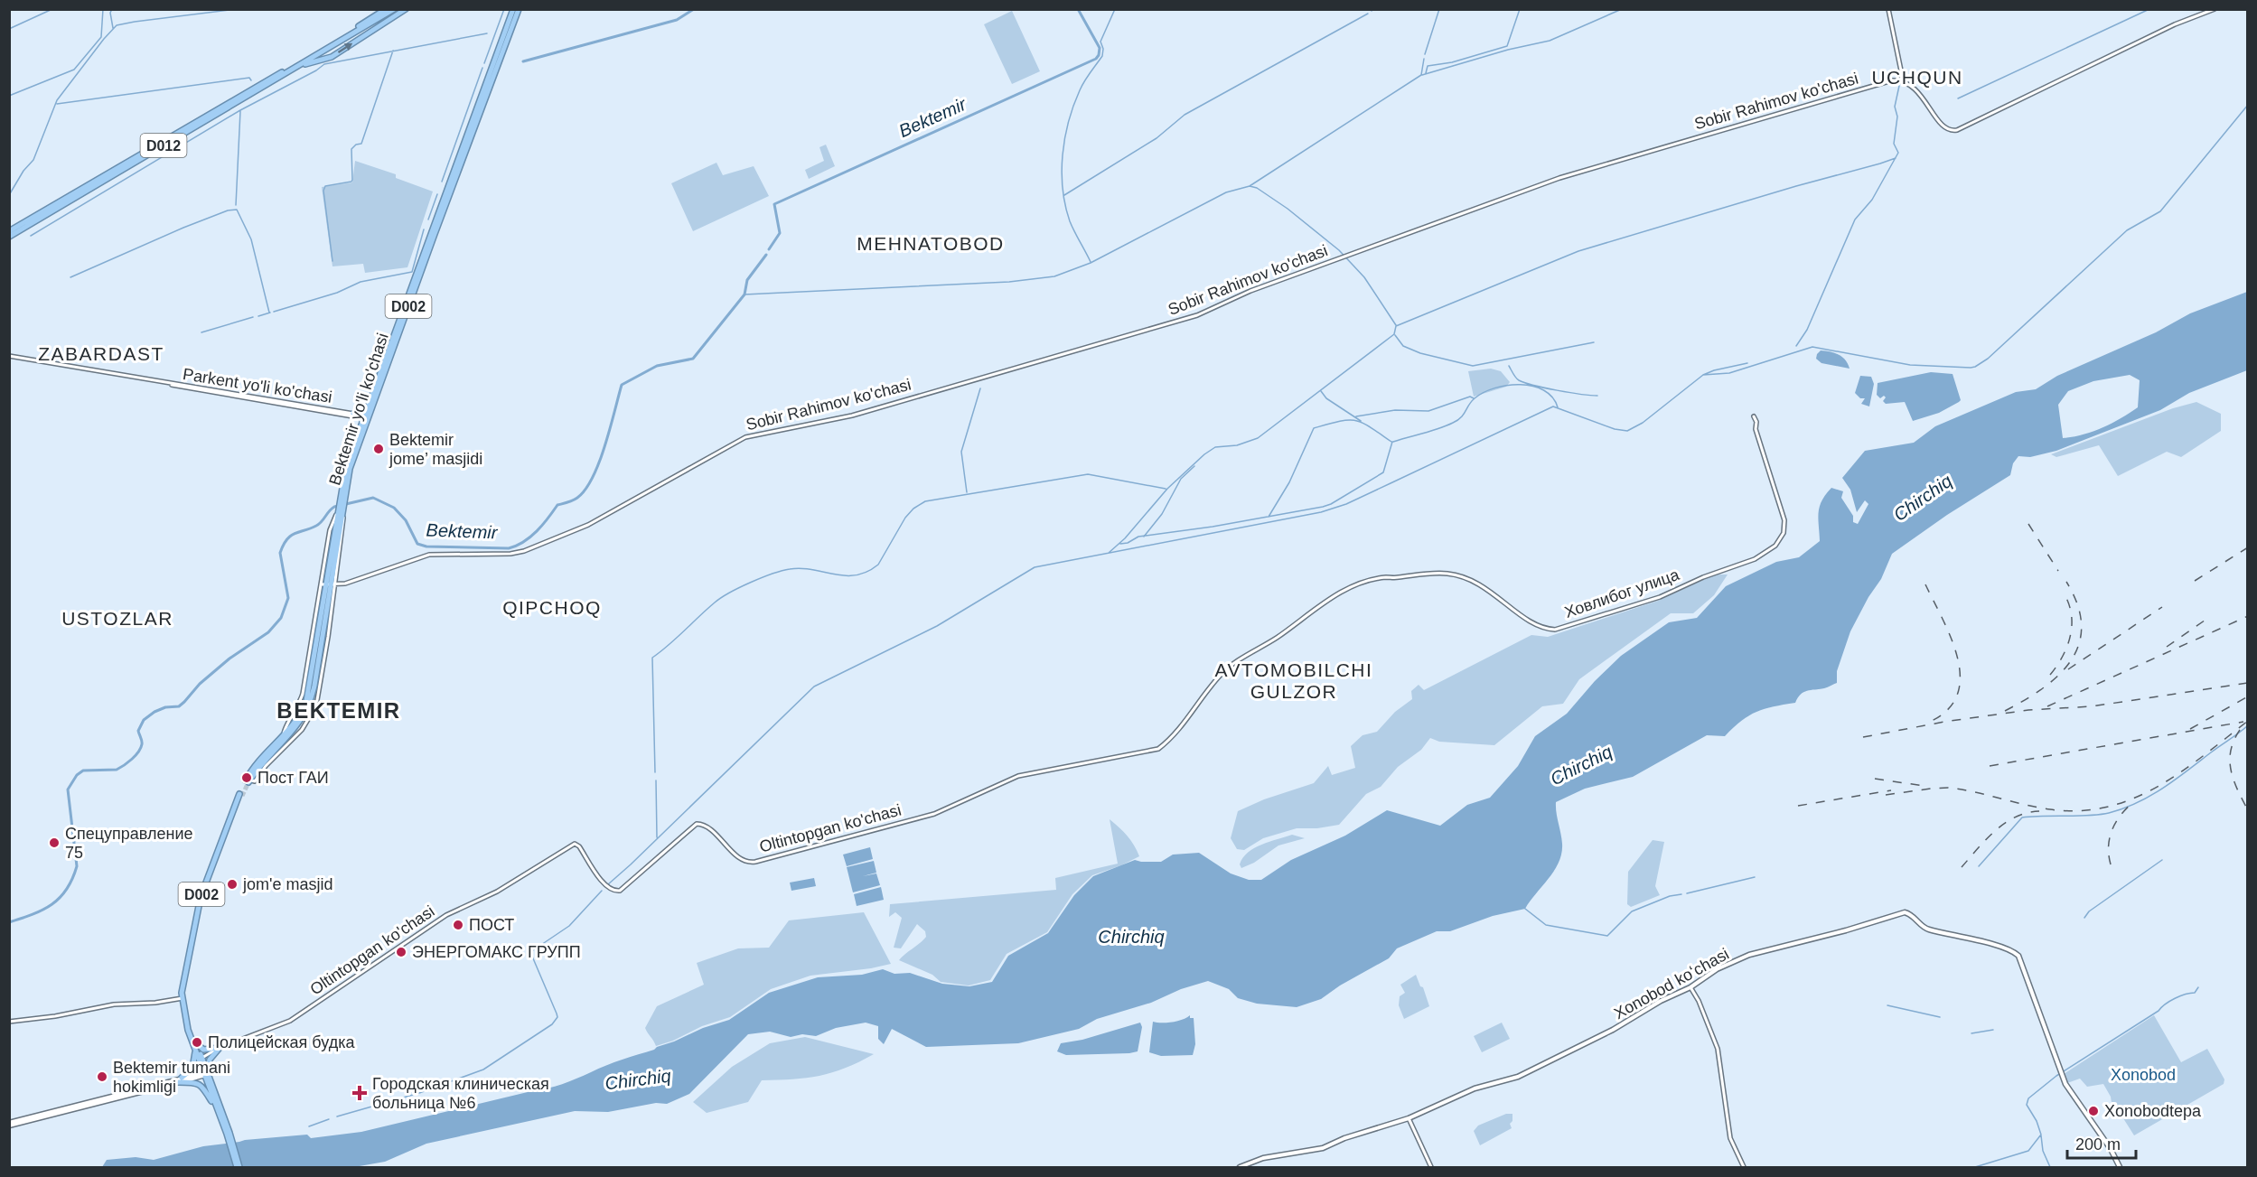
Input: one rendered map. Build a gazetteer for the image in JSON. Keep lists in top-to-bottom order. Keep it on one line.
{"streets":{"highway":["D012","D002","Bektemir yo'li ko'chasi"],"main road":["Xonobod koʻchasi"],"street":["Sobir Rahimov ko'chasi","Parkent yo'li ko'chasi","Ховлибог улица","Oltintopgan ko'chasi"]},"crossings":[["Sobir Rahimov ko'chasi","Bektemir yo'li ko'chasi"],["D002","Oltintopgan ko'chasi"],["Parkent yo'li ko'chasi","Bektemir yo'li ko'chasi"],["Ховлибог улица","Oltintopgan ko'chasi"]],"districts":["UCHQUN","MEHNATOBOD","ZABARDAST","QIPCHOQ","USTOZLAR","AVTOMOBILCHI GULZOR","BEKTEMIR"],"water":["Bektemir","Chirchiq"],"parks":["Xonobod"],"places":{"other":["Bektemir jome’ masjidi","Пост ГАИ","Спецуправление 75","jom'e masjid","ПОСТ","ЭНЕРГОМАКС ГРУПП","Полицейская будка","Bektemir tumani hokimligi","Xonobodtepa"],"health":["Городская клиническая больница №6"]},"scale_bar":"200 m"}
